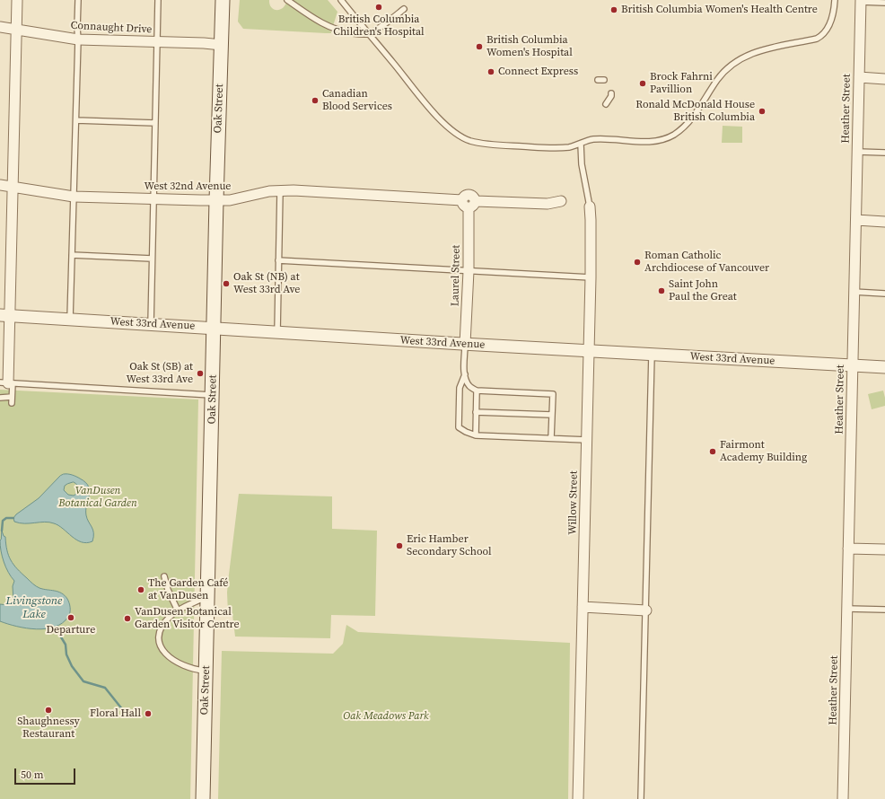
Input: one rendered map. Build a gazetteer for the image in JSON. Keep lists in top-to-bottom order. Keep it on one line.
{"streets":{"main road":["Oak Street"],"street":["Connaught Drive","Heather Street","West 32nd Avenue","Laurel Street","West 33rd Avenue","Willow Street"]},"crossings":[["Connaught Drive","Oak Street"],["Oak Street","West 32nd Avenue"],["Oak Street","West 33rd Avenue"],["Heather Street","West 33rd Avenue"],["West 32nd Avenue","Laurel Street"],["Laurel Street","West 33rd Avenue"],["West 33rd Avenue","Willow Street"]],"water":["Livingstone Lake"],"parks":["VanDusen Botanical Garden","Oak Meadows Park"],"places":["British Columbia Children's Hospital","British Columbia Women's Health Centre","British Columbia Women's Hospital","Connect Express","Brock Fahrni Pavillion","Canadian Blood Services","Ronald McDonald House British Columbia","Roman Catholic Archdiocese of Vancouver","Oak St (NB) at West 33rd Ave","Saint John Paul the Great","Oak St (SB) at West 33rd Ave","Fairmont Academy Building","Eric Hamber Secondary School","The Garden Café at VanDusen","Departure","VanDusen Botanical Garden Visitor Centre","Shaughnessy Restaurant","Floral Hall"],"scale_bar":"50 m"}
